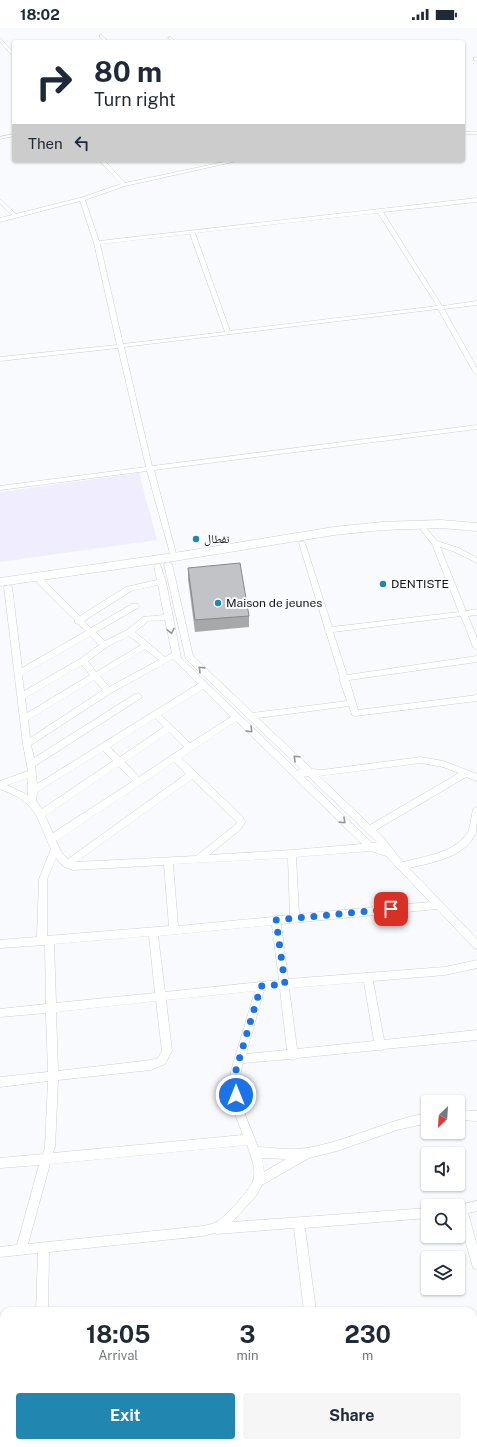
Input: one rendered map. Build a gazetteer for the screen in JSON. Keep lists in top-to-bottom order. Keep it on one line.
{"places":["نفطال","DENTISTE","Maison de jeunes"],"north":"bottom left","page":{"status":"18:02","turn":["80 m","Turn right"],"then":"Then","eta":["18:05","Arrival","3","min","230","m"],"buttons":["Exit","Share"]}}
